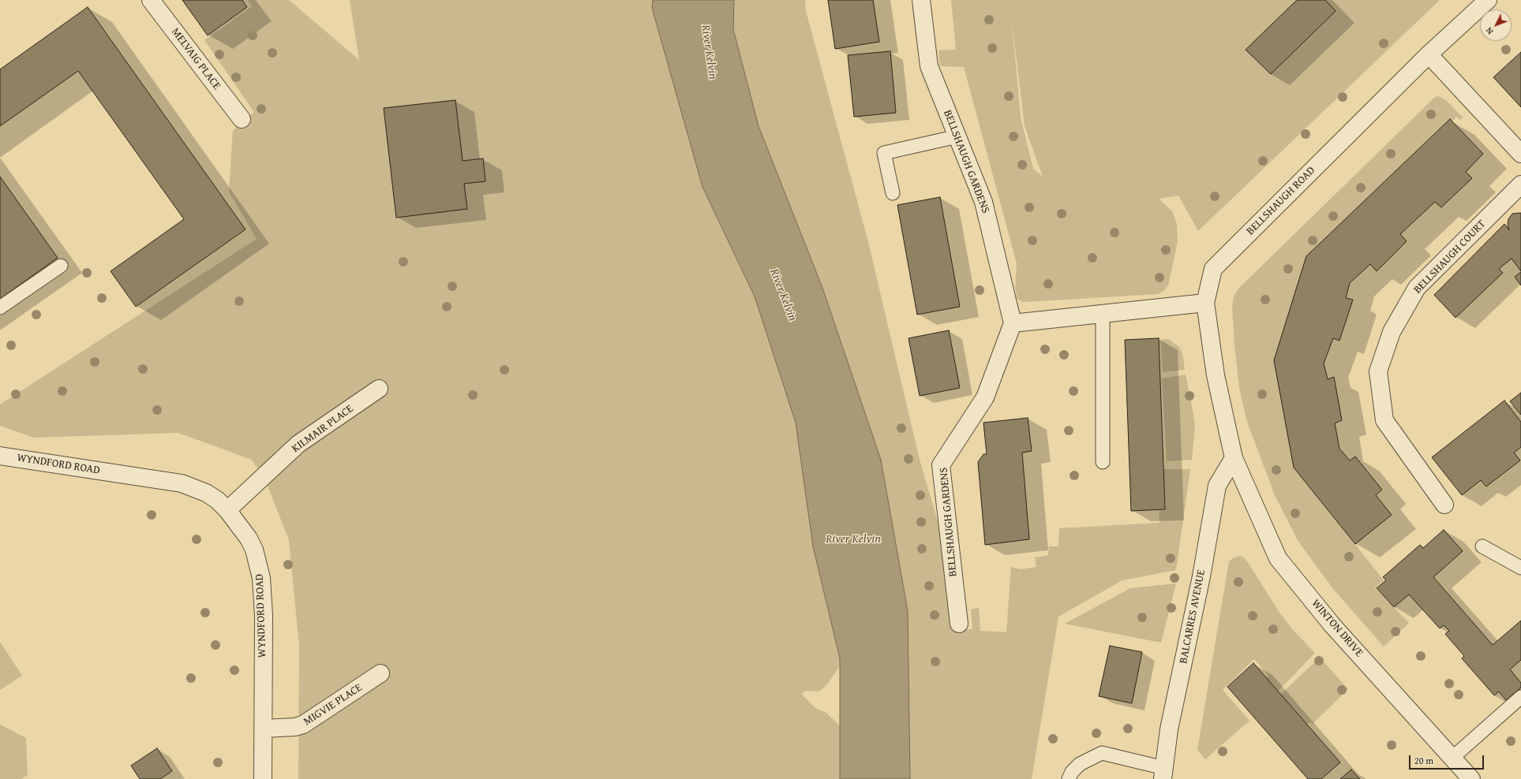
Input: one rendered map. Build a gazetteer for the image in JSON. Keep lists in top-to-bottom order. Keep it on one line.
{"streets":{"street":["MELVAIG PLACE","BELLSHAUGH GARDENS","BELLSHAUGH ROAD","BELLSHAUGH COURT","KILMAIR PLACE","WYNDFORD ROAD","BALCARRES AVENUE","WINTON DRIVE","MIGVIE PLACE"]},"crossings":[["BELLSHAUGH ROAD","BALCARRES AVENUE"],["BELLSHAUGH ROAD","WINTON DRIVE"],["KILMAIR PLACE","WYNDFORD ROAD"],["WYNDFORD ROAD","MIGVIE PLACE"],["BALCARRES AVENUE","WINTON DRIVE"]],"water":["River Kelvin"],"scale_bar":"20 m","north":"bottom left"}
